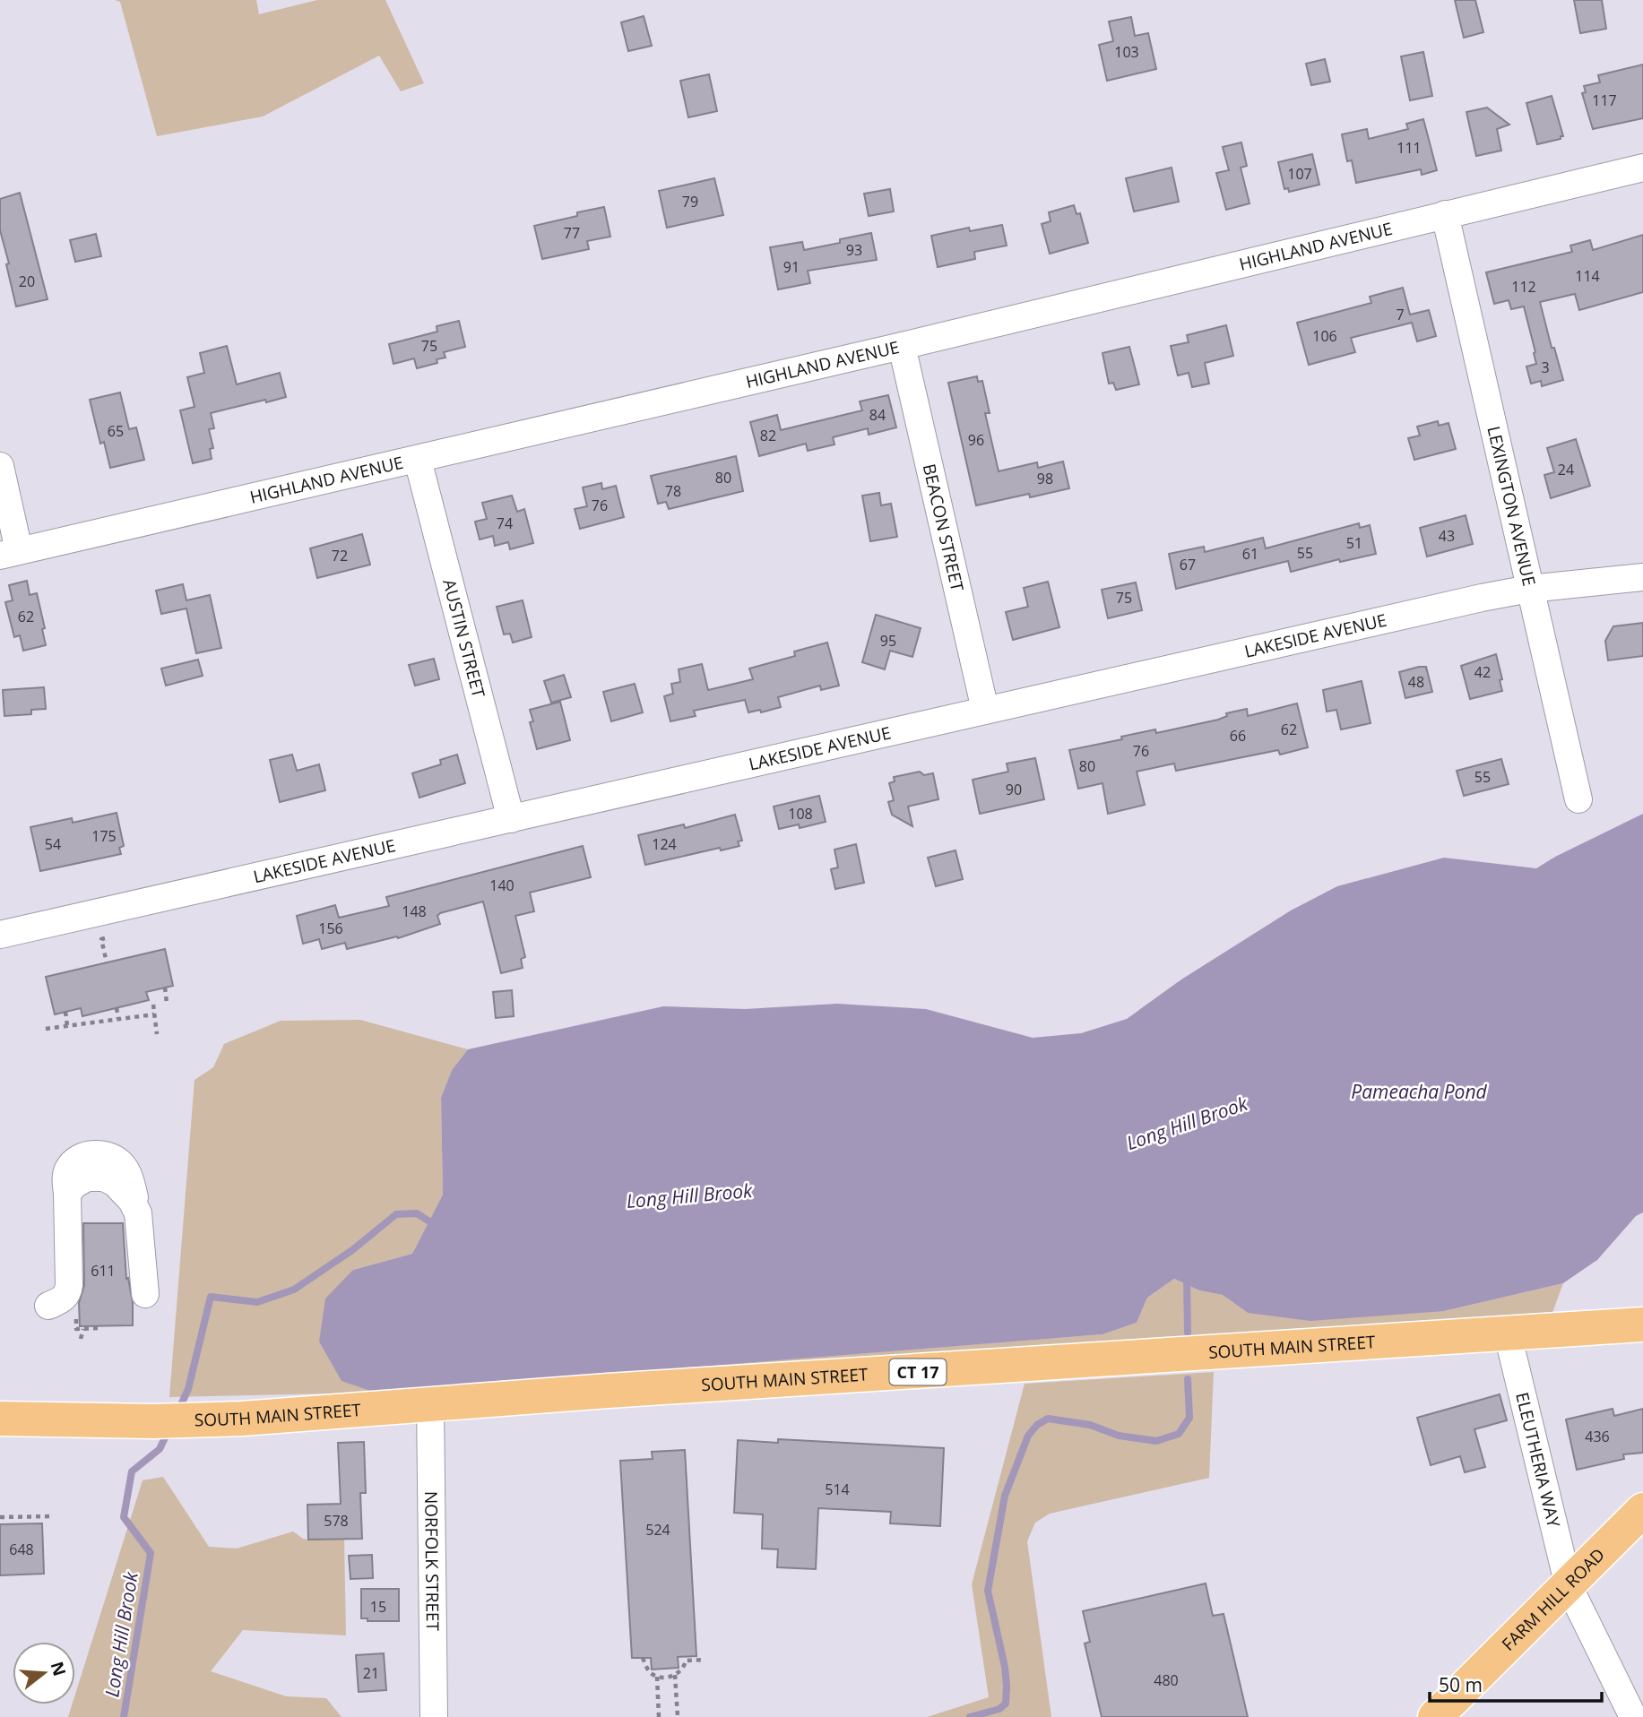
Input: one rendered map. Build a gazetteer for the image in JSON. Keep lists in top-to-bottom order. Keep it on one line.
{"streets":{"main road":["SOUTH MAIN STREET","CT 17","FARM HILL ROAD"],"street":["HIGHLAND AVENUE","LEXINGTON AVENUE","BEACON STREET","LAKESIDE AVENUE","AUSTIN STREET","ELEUTHERIA WAY","NORFOLK STREET"]},"crossings":[["HIGHLAND AVENUE","LEXINGTON AVENUE"],["HIGHLAND AVENUE","BEACON STREET"],["HIGHLAND AVENUE","AUSTIN STREET"],["LEXINGTON AVENUE","LAKESIDE AVENUE"],["BEACON STREET","LAKESIDE AVENUE"],["LAKESIDE AVENUE","AUSTIN STREET"],["SOUTH MAIN STREET","ELEUTHERIA WAY"],["SOUTH MAIN STREET","NORFOLK STREET"],["ELEUTHERIA WAY","FARM HILL ROAD"]],"water":["Pameacha Pond","Long Hill Brook"],"house_numbers":["103","117","111","107","79","77","93","91","114","20","112","7","106","75","3","84","65","82","96","24","80","98","78","76","74","43","51","55","61","72","67","75","62","95","42","48","62","66","76","80","55","90","108","175","54","124","140","148","156","611","436","514","578","524","648","15","21","480"],"scale_bar":"50 m","north":"right"}
